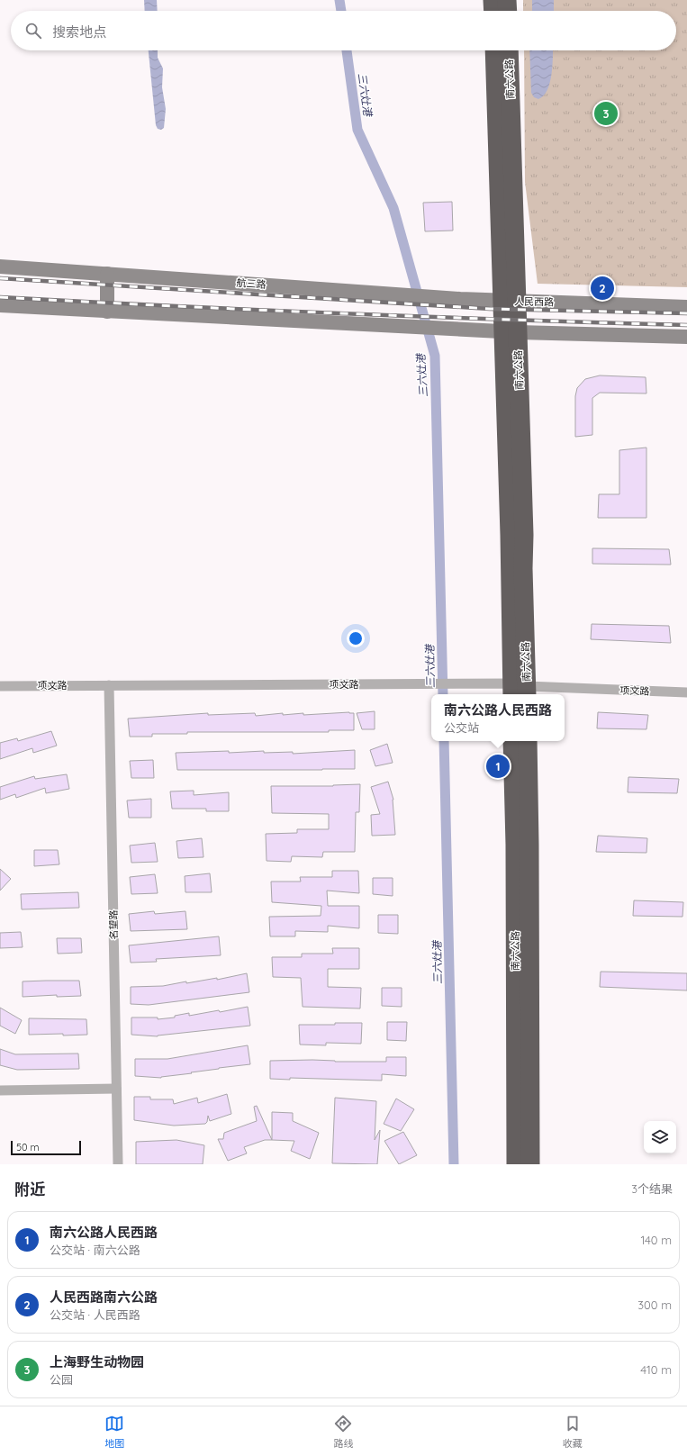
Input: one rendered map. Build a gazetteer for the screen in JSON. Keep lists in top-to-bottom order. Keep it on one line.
{"streets":{"highway":["南六公路"],"main road":["航三路","人民西路"],"street":["项文路","名望路"]},"crossings":[["南六公路","航三路"],["南六公路","人民西路"],["南六公路","项文路"],["航三路","人民西路"],["项文路","名望路"]],"water":["三六灶港"],"scale_bar":"50 m","page":{"search":"搜索地点","pins":["3","2","1"],"popup":["南六公路人民西路","公交站"],"scale":"50 m","heading":["附近","3个结果"],"list":[{"mark":"1","name":"南六公路人民西路","note":"公交站 · 南六公路","value":"140 m"},{"mark":"2","name":"人民西路南六公路","note":"公交站 · 人民西路","value":"300 m"},{"mark":"3","name":"上海野生动物园","note":"公园","value":"410 m"}],"nav":["地图","路线","收藏"]}}
